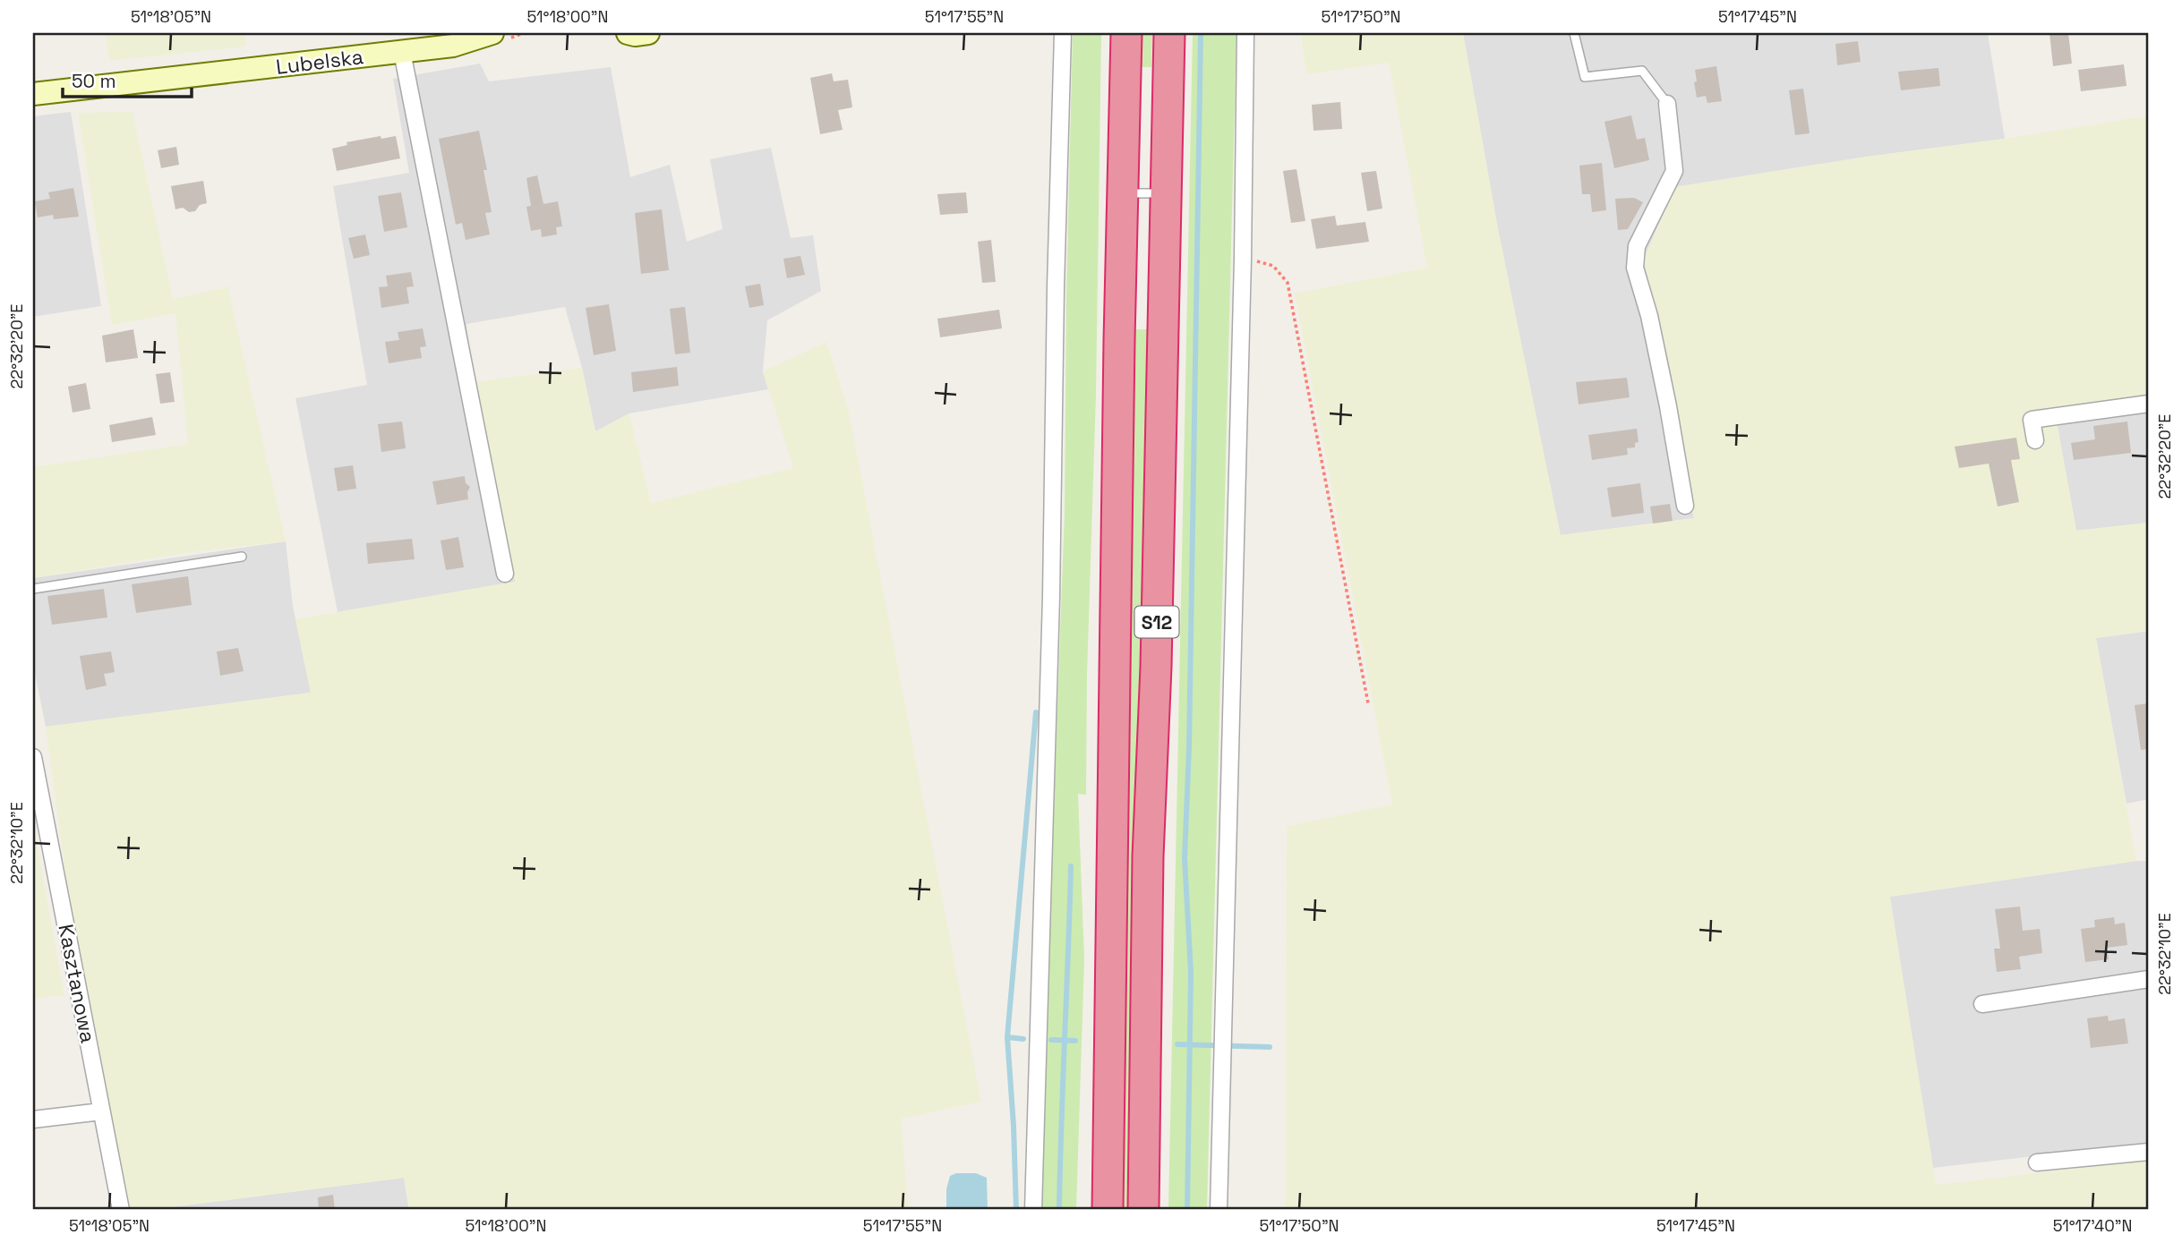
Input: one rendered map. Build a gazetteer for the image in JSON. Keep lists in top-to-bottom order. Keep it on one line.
{"streets":{"highway":["S12"],"street":["Lubelska","Kasztanowa"]},"scale_bar":"50 m","coordinates":["51°18'05\"N","51°18'00\"N","51°17'55\"N","51°17'50\"N","51°17'45\"N","22°32'20\"E","22°32'10\"E","51°17'40\"N"]}
